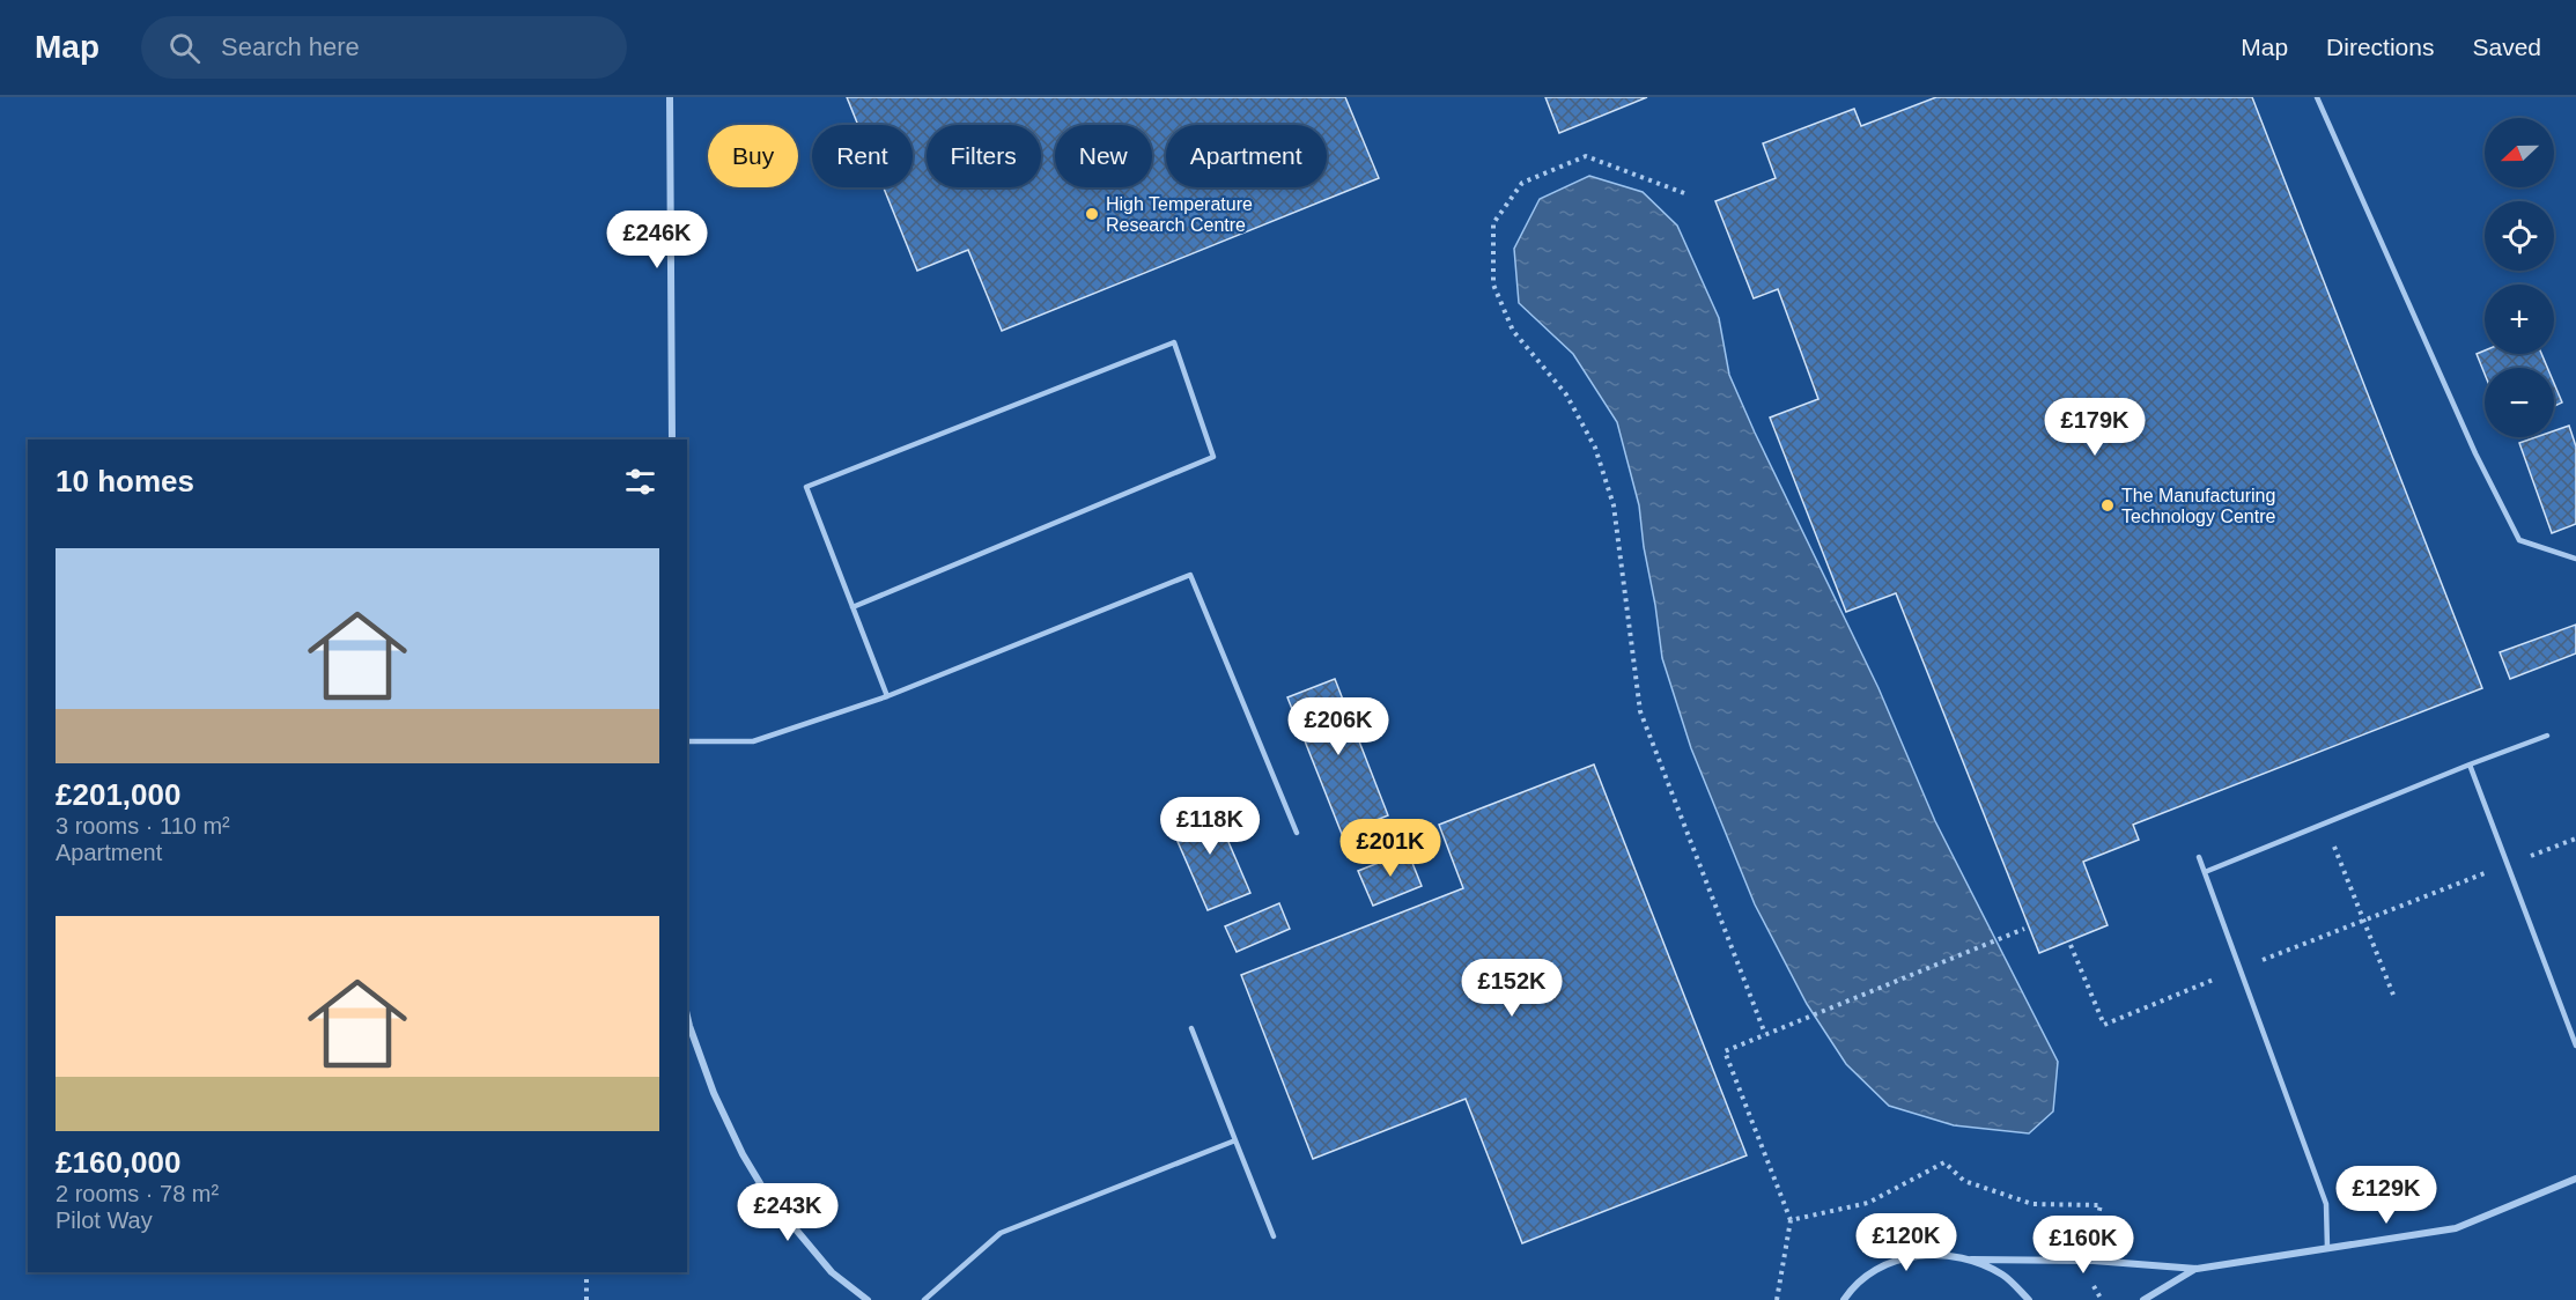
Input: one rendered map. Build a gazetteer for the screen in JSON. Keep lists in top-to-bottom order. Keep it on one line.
{"places":["High Temperature Research Centre","The Manufacturing Technology Centre"],"north":"left","page":{"header":"Map","search":"Search here","nav":["Map","Directions","Saved"],"map_buttons":["+","−"],"chip":["Buy","Rent","Filters","New","Apartment"],"price":["£246K","£179K","£206K","£118K","£201K","£152K","£129K","£243K","£120K","£160K"],"heading":"10 homes","list":[{"name":"£201,000","note":"3 rooms · 110 m² · Apartment"},{"name":"£160,000","note":"2 rooms · 78 m² · Pilot Way"}]}}
